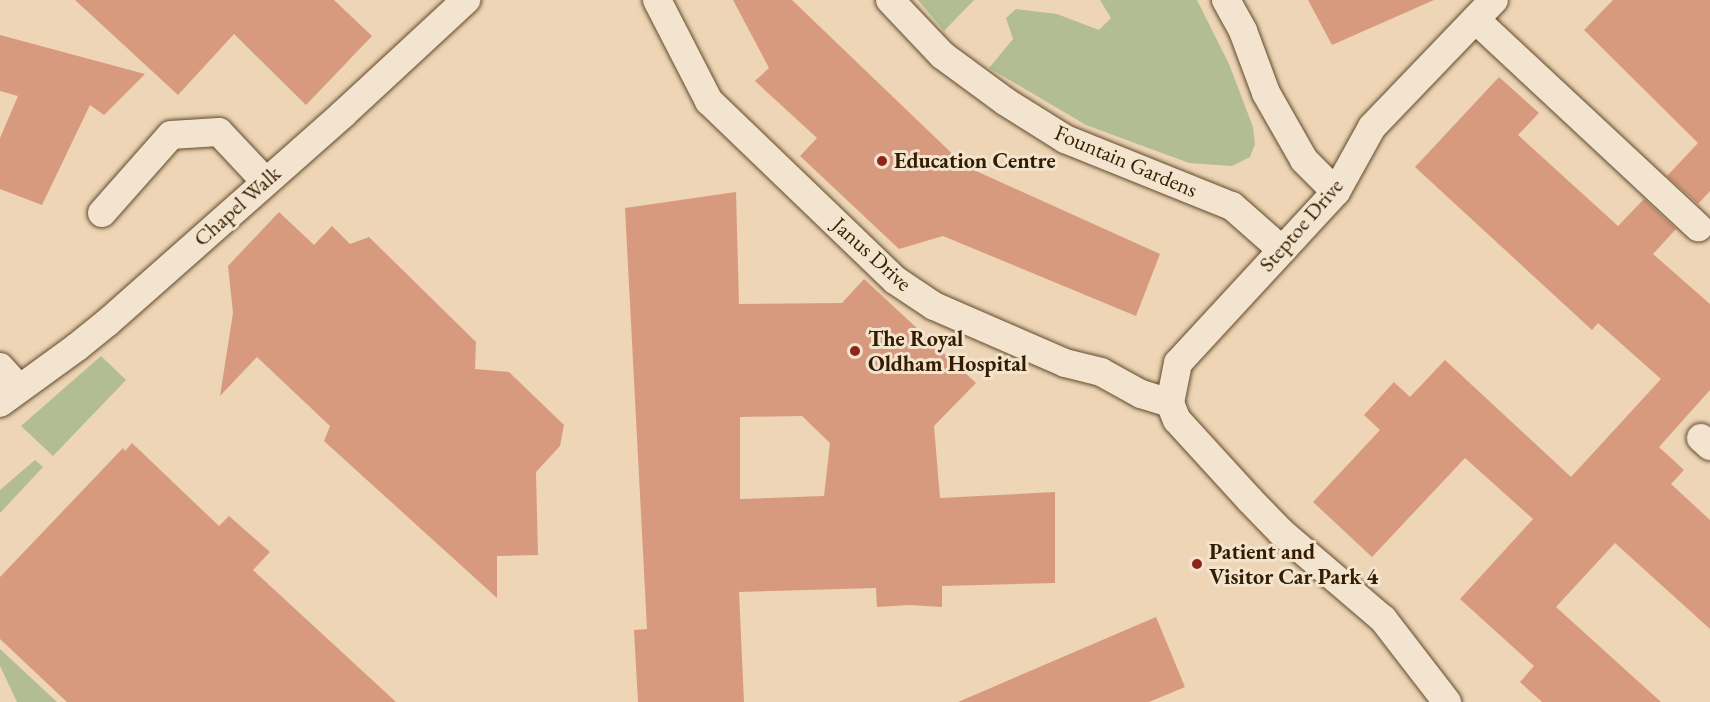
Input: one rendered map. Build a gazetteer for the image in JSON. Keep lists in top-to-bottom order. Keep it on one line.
{"streets":{"lane":["Fountain Gardens","Chapel Walk","Steptoe Drive","Janus Drive"]},"crossings":[["Fountain Gardens","Steptoe Drive"],["Steptoe Drive","Janus Drive"]],"places":["Education Centre","The Royal Oldham Hospital","Patient and Visitor Car Park 4"]}
